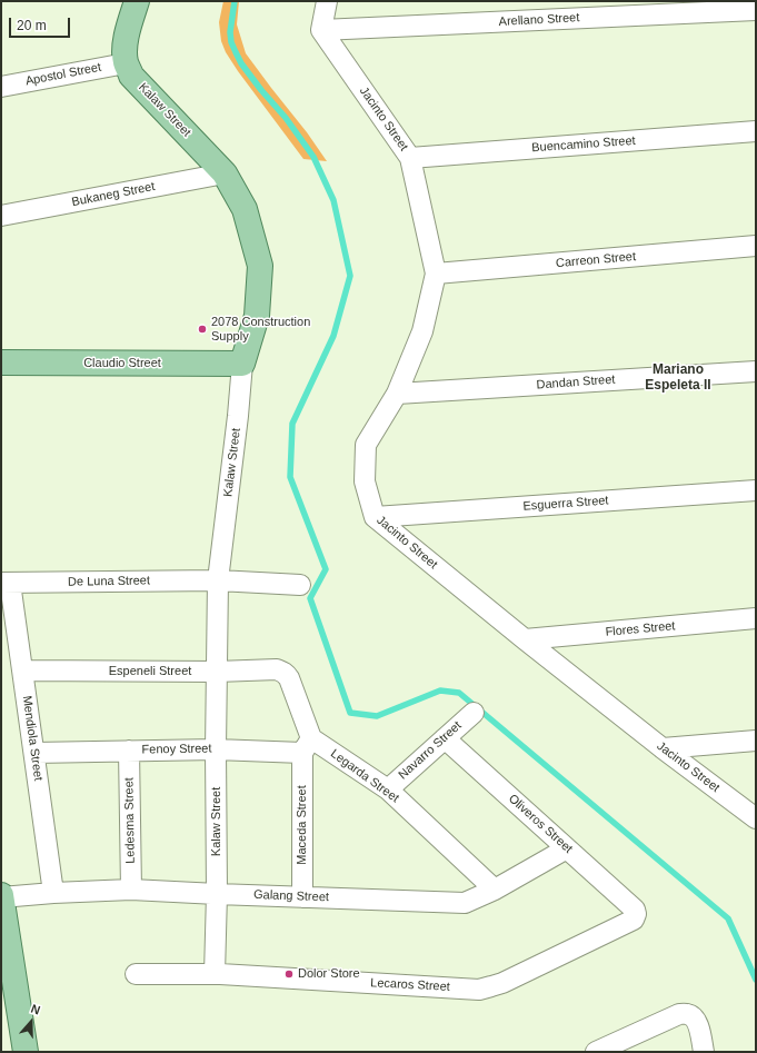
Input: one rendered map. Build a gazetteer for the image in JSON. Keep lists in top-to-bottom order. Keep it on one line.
{"streets":{"main road":["Kalaw Street","Claudio Street"],"street":["Arellano Street","Apostol Street","Jacinto Street","Buencamino Street","Bukaneg Street","Carreon Street","Dandan Street","Esguerra Street","De Luna Street","Flores Street","Espeneli Street","Mendiola Street","Fenoy Street","Navarro Street","Legarda Street","Ledesma Street","Oliveros Street","Maceda Street","Galang Street","Lecaros Street"]},"crossings":[["Arellano Street","Jacinto Street"],["Apostol Street","Kalaw Street"],["Kalaw Street","Bukaneg Street"],["Kalaw Street","Claudio Street"],["Kalaw Street","De Luna Street"],["Kalaw Street","Espeneli Street"],["Kalaw Street","Fenoy Street"],["Kalaw Street","Galang Street"],["Kalaw Street","Lecaros Street"],["Jacinto Street","Buencamino Street"],["Jacinto Street","Carreon Street"],["Jacinto Street","Dandan Street"],["Jacinto Street","Esguerra Street"],["Jacinto Street","Flores Street"],["De Luna Street","Mendiola Street"],["Espeneli Street","Mendiola Street"],["Espeneli Street","Fenoy Street"],["Espeneli Street","Legarda Street"],["Espeneli Street","Maceda Street"],["Mendiola Street","Fenoy Street"],["Mendiola Street","Galang Street"],["Fenoy Street","Legarda Street"],["Fenoy Street","Ledesma Street"],["Fenoy Street","Maceda Street"],["Navarro Street","Legarda Street"],["Navarro Street","Oliveros Street"],["Legarda Street","Maceda Street"],["Legarda Street","Galang Street"],["Ledesma Street","Galang Street"],["Oliveros Street","Galang Street"],["Oliveros Street","Lecaros Street"],["Maceda Street","Galang Street"]],"districts":["Mariano Espeleta II"],"places":["2078 Construction Supply","Dolor Store"],"scale_bar":"20 m","north":"top"}
